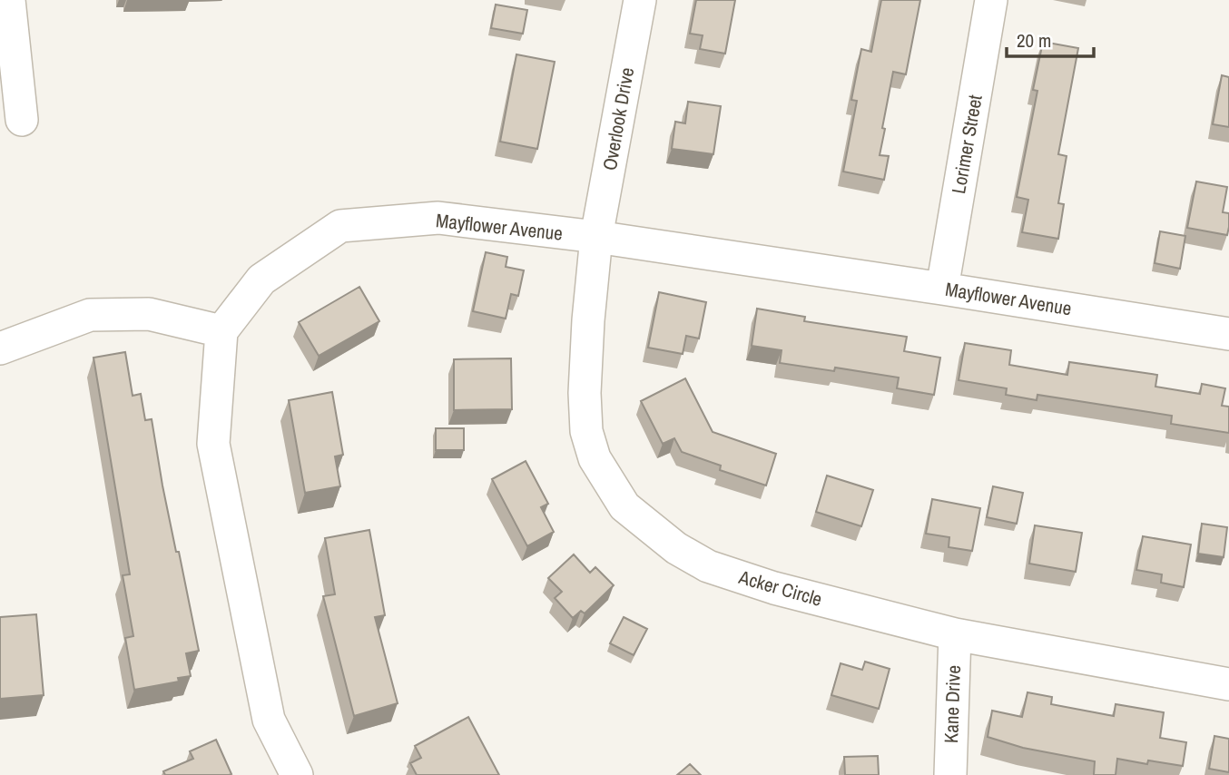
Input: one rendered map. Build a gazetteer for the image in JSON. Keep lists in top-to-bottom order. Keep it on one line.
{"streets":{"street":["Overlook Drive","Lorimer Street","Mayflower Avenue","Acker Circle","Kane Drive"]},"crossings":[["Overlook Drive","Mayflower Avenue"],["Overlook Drive","Acker Circle"],["Lorimer Street","Mayflower Avenue"],["Mayflower Avenue","Acker Circle"],["Acker Circle","Kane Drive"]],"scale_bar":"20 m"}
